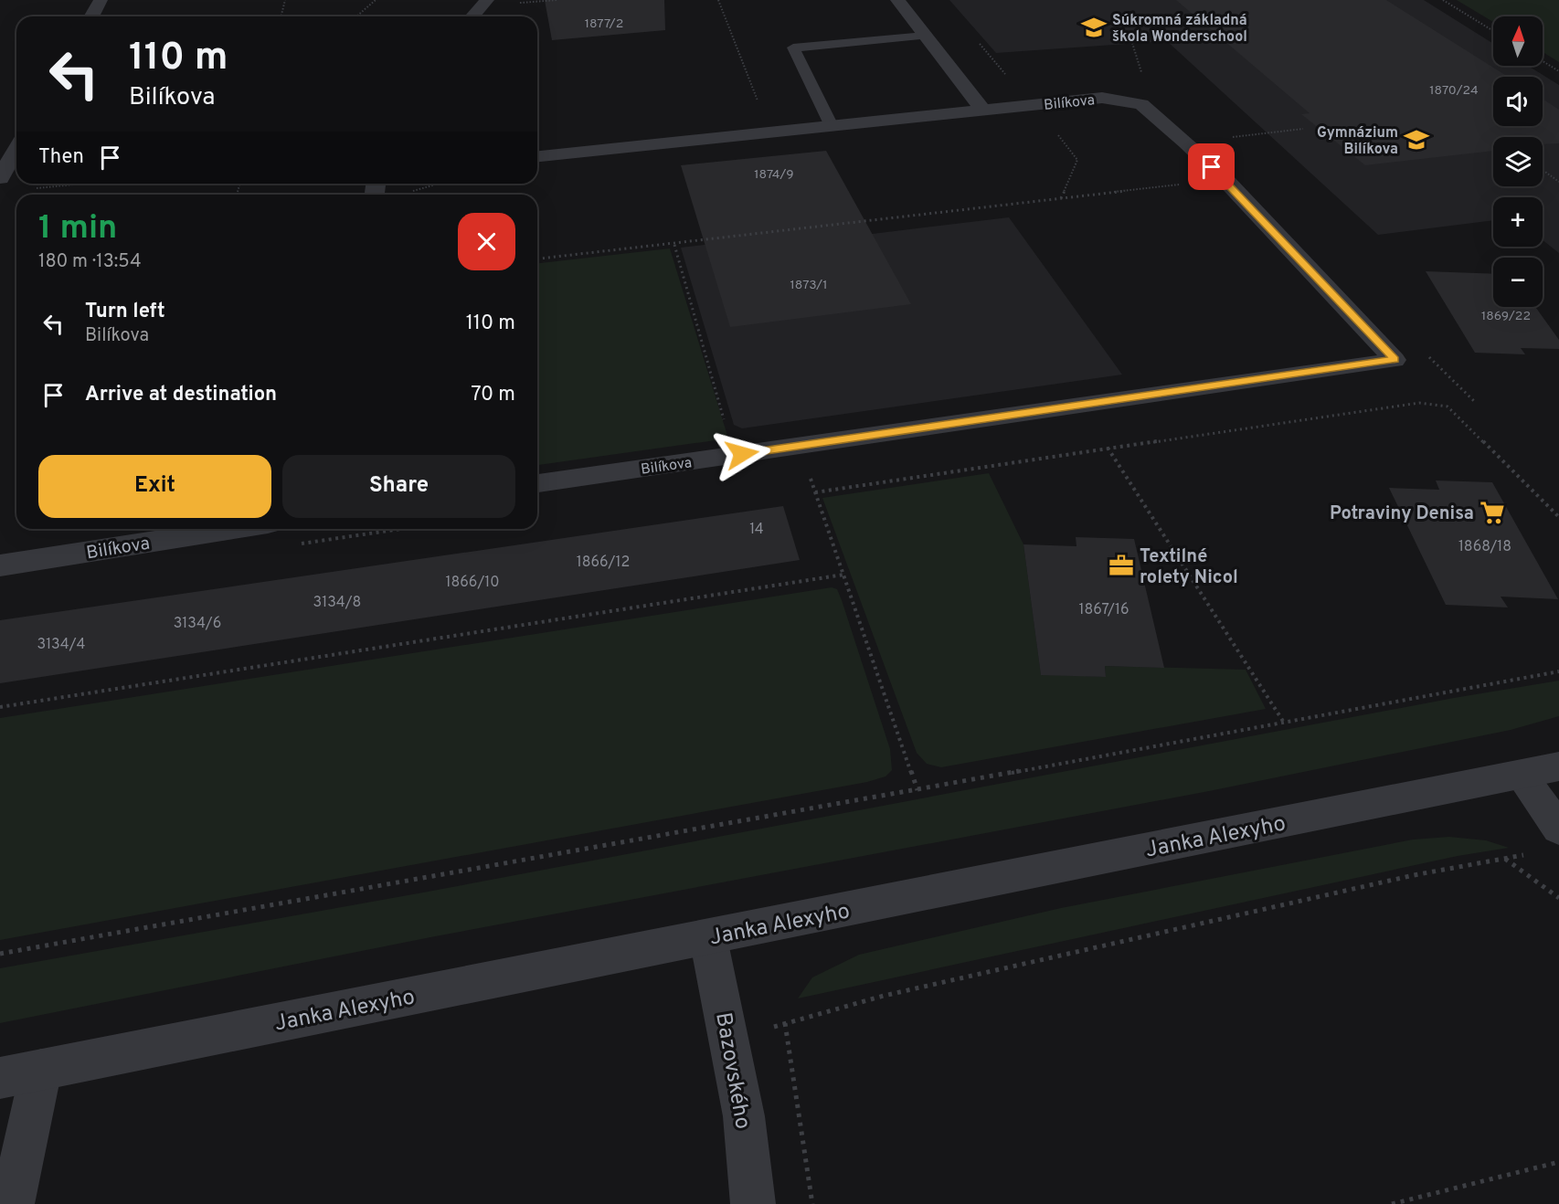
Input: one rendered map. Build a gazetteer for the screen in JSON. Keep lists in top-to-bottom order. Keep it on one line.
{"streets":{"street":["Bilíkova","Janka Alexyho","Bazovského"]},"crossings":[["Janka Alexyho","Bazovského"]],"places":{"school or university":["Súkromná základná škola Wonderschool","Gymnázium Bilíkova"],"supermarket":["Potraviny Denisa"],"office":["Textilné rolety Nicol"]},"house_numbers":["1877/2","1870/24","1874/9","1873/1","1869/22","14","1868/18","1866/12","1866/10","3134/8","1867/16","3134/6","3134/4"],"north":"top","page":{"map_buttons":["+","−"],"turn":["110 m","Bilíkova"],"then":"Then","heading":["1 min","180 m · 13:54"],"list":[{"name":"Turn left","note":"Bilíkova","value":"110 m"},{"name":"Arrive at destination","value":"70 m"}],"buttons":["Exit","Share"]}}
